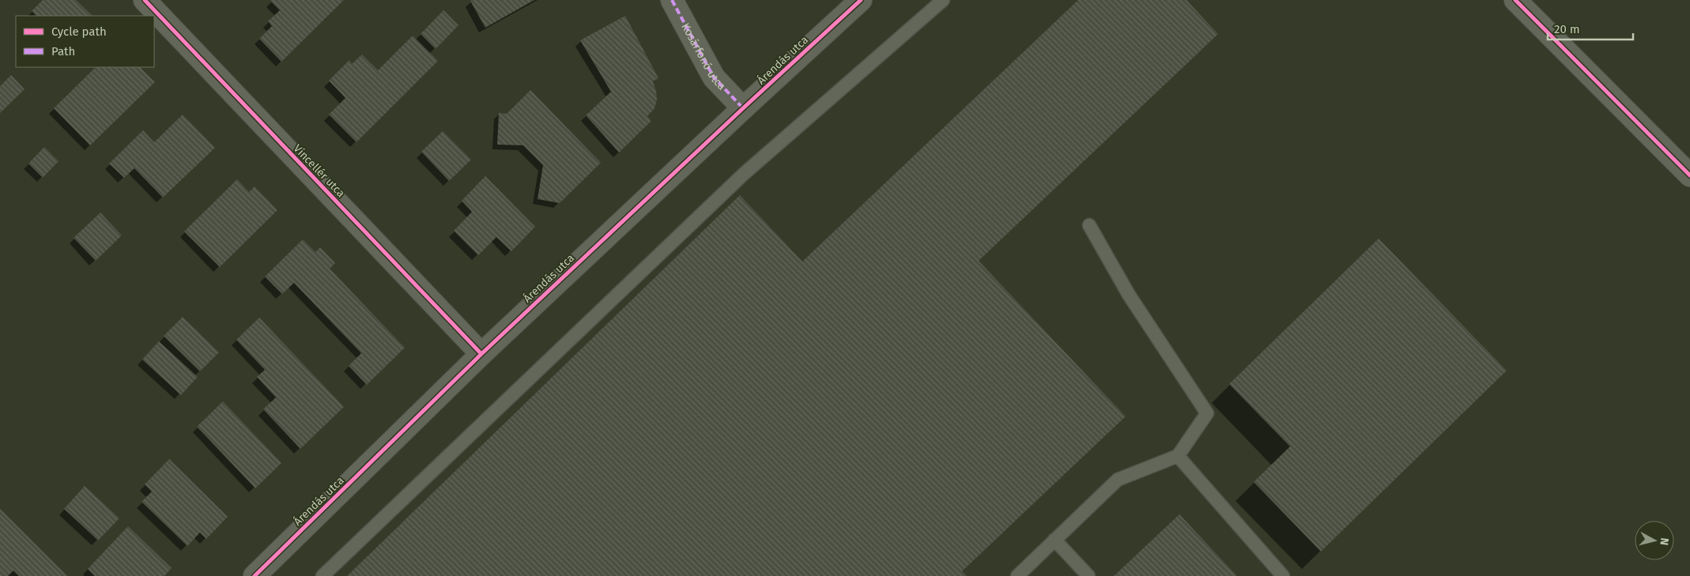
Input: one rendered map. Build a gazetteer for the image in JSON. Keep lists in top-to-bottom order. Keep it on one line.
{"streets":{"street":["Kosárfonó utca","Árendás utca","Vincellér utca"]},"crossings":[["Kosárfonó utca","Árendás utca"],["Árendás utca","Vincellér utca"]],"legend":["Cycle path","Path"],"scale_bar":"20 m","north":"right"}
